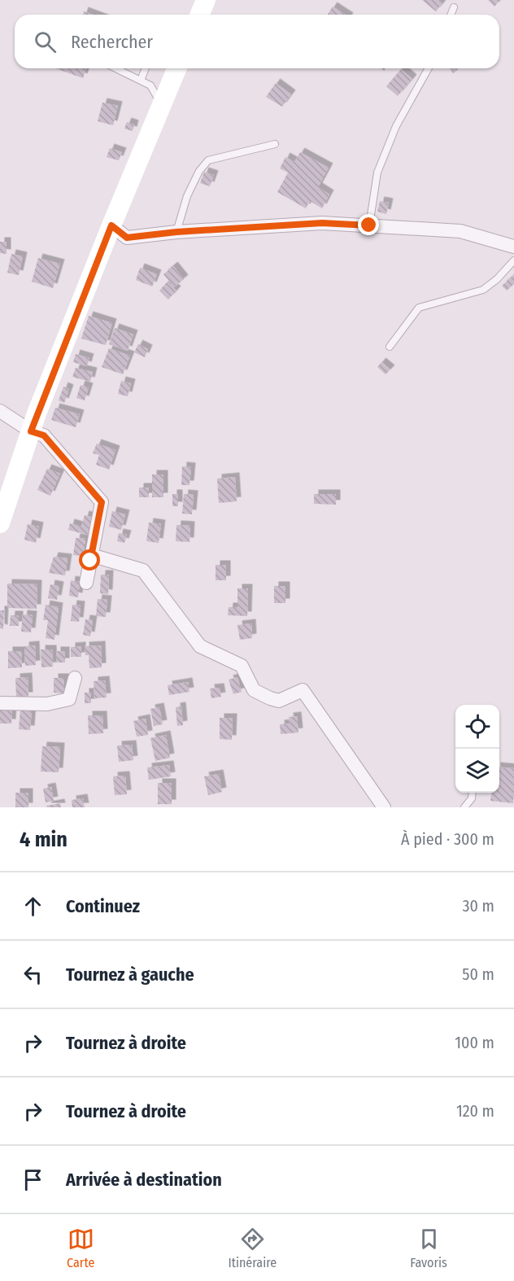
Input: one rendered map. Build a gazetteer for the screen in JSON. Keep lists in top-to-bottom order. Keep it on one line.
{"page":{"search":"Rechercher","heading":["4 min","À pied · 300 m"],"list":[["Continuez","30 m"],["Tournez à gauche","50 m"],["Tournez à droite","100 m"],["Tournez à droite","120 m"],"Arrivée à destination"],"nav":["Carte","Itinéraire","Favoris"]}}
